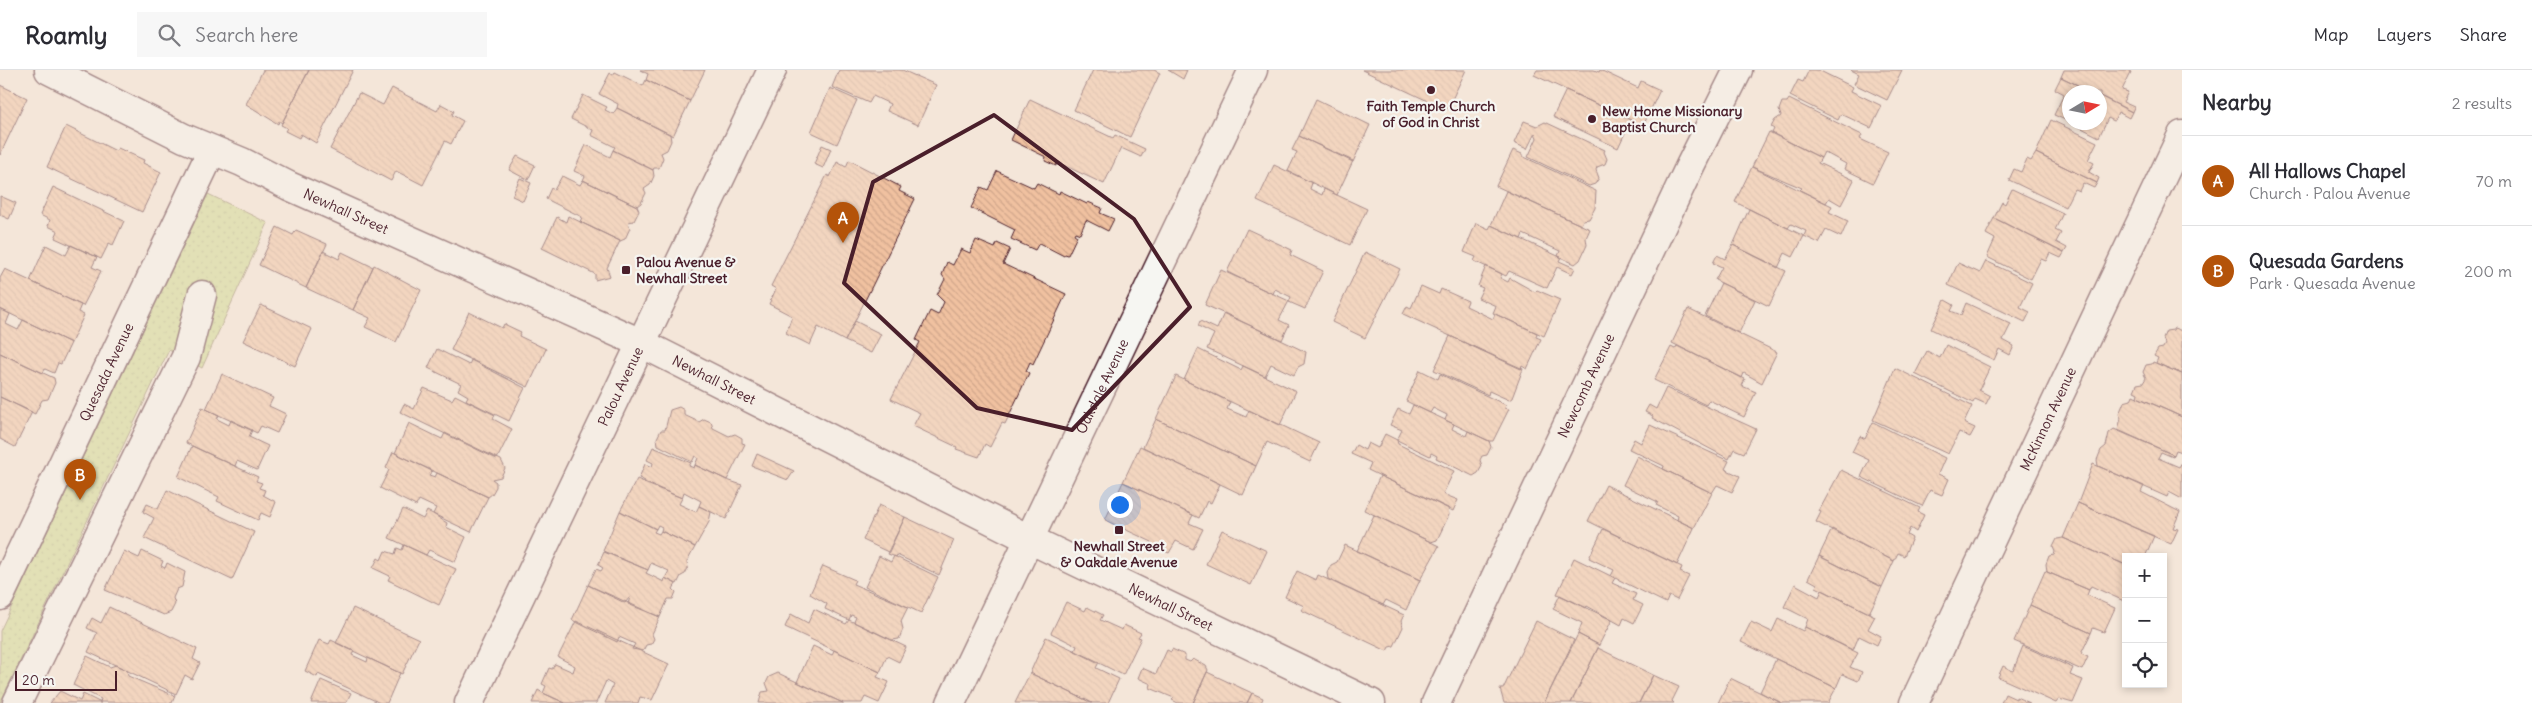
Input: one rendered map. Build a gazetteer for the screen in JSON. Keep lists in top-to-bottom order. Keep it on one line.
{"streets":{"street":["Newhall Street","Quesada Avenue","Oakdale Avenue","Newcomb Avenue","Palou Avenue","McKinnon Avenue"]},"crossings":[["Newhall Street","Quesada Avenue"],["Newhall Street","Oakdale Avenue"],["Newhall Street","Palou Avenue"]],"places":{"other":["Faith Temple Church of God in Christ","New Home Missionary Baptist Church"],"transit":["Palou Avenue & Newhall Street","Newhall Street & Oakdale Avenue"]},"scale_bar":"20 m","north":"right","page":{"header":"Roamly","search":"Search here","nav":["Map","Layers","Share"],"heading":["Nearby","2 results"],"list":[{"mark":"A","name":"All Hallows Chapel","note":"Church · Palou Avenue","value":"70 m"},{"mark":"B","name":"Quesada Gardens","note":"Park · Quesada Avenue","value":"200 m"}],"pins":["A","B"],"map_buttons":["+","−"],"scale":"20 m"}}
